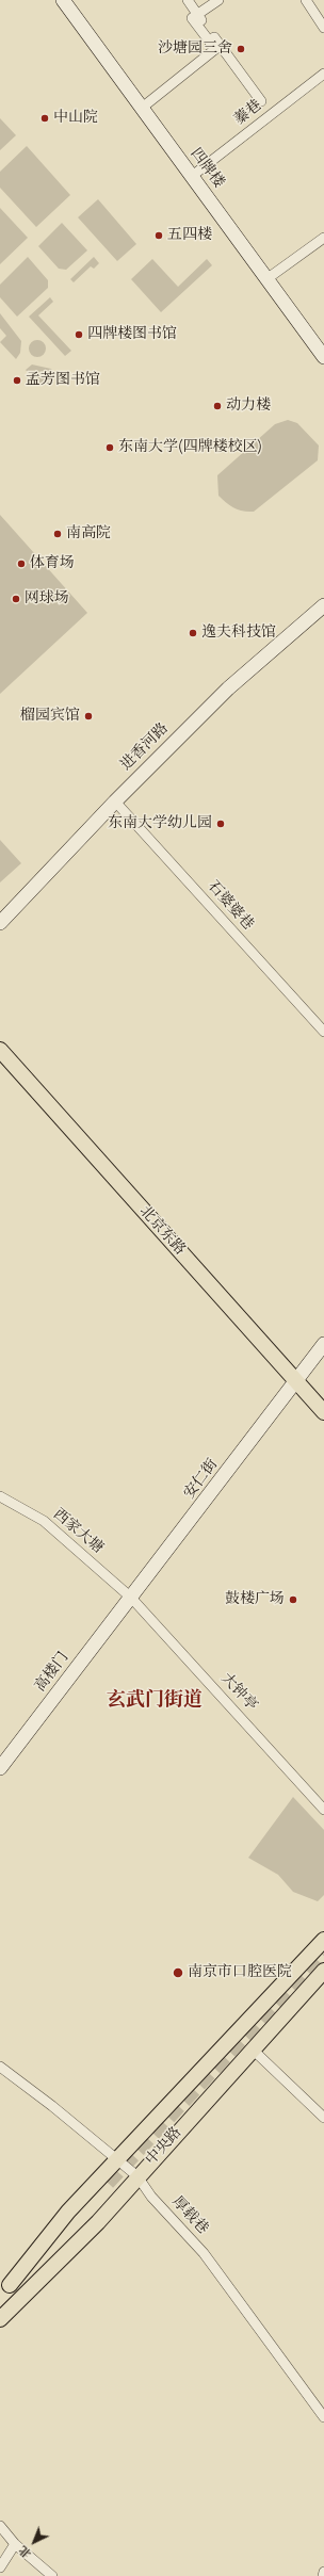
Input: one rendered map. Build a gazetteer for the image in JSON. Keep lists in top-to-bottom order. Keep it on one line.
{"streets":{"main road":["北京东路","中央路"],"street":["蓁巷","四牌楼","进香河路","石婆婆巷","安仁街","西家大塘","高楼门","大钟亭","厚载巷"]},"crossings":[["蓁巷","四牌楼"],["进香河路","石婆婆巷"],["北京东路","安仁街"],["安仁街","西家大塘"],["安仁街","高楼门"],["安仁街","大钟亭"],["西家大塘","高楼门"],["西家大塘","大钟亭"],["高楼门","大钟亭"],["中央路","厚载巷"]],"districts":["玄武门街道"],"places":["沙塘园三舍","中山院","五四楼","四牌楼图书馆","孟芳图书馆","动力楼","东南大学(四牌楼校区)","南高院","体育场","网球场","逸夫科技馆","榴园宾馆","东南大学幼儿园","鼓楼广场","南京市口腔医院"],"north":"bottom left"}
